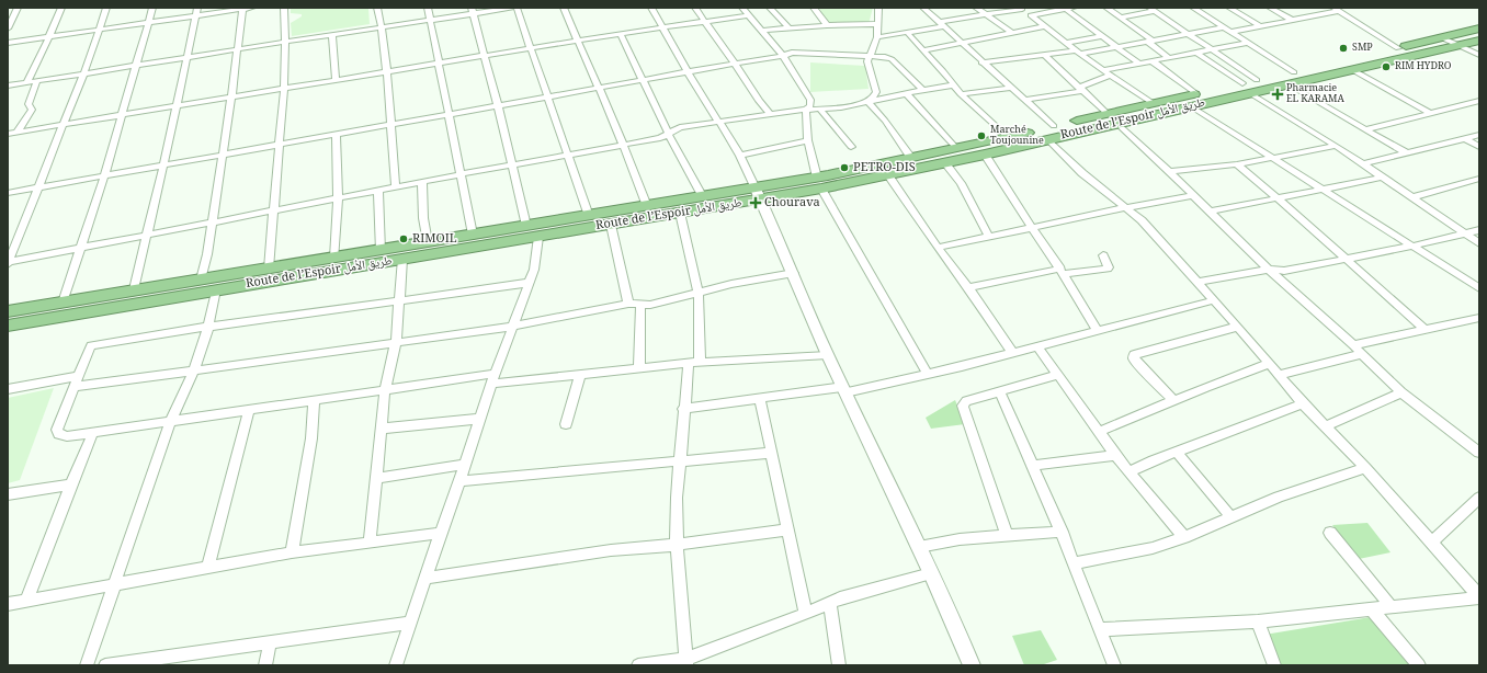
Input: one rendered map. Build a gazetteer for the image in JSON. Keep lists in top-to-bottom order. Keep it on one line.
{"streets":{"highway":["Route de l’Espoir طريق الأمل"]},"places":{"other":["SMP","RIM HYDRO","Marché Toujounine","PETRO-DIS","RIMOIL"],"health":["Pharmacie EL KARAMA","Chourava"]}}
